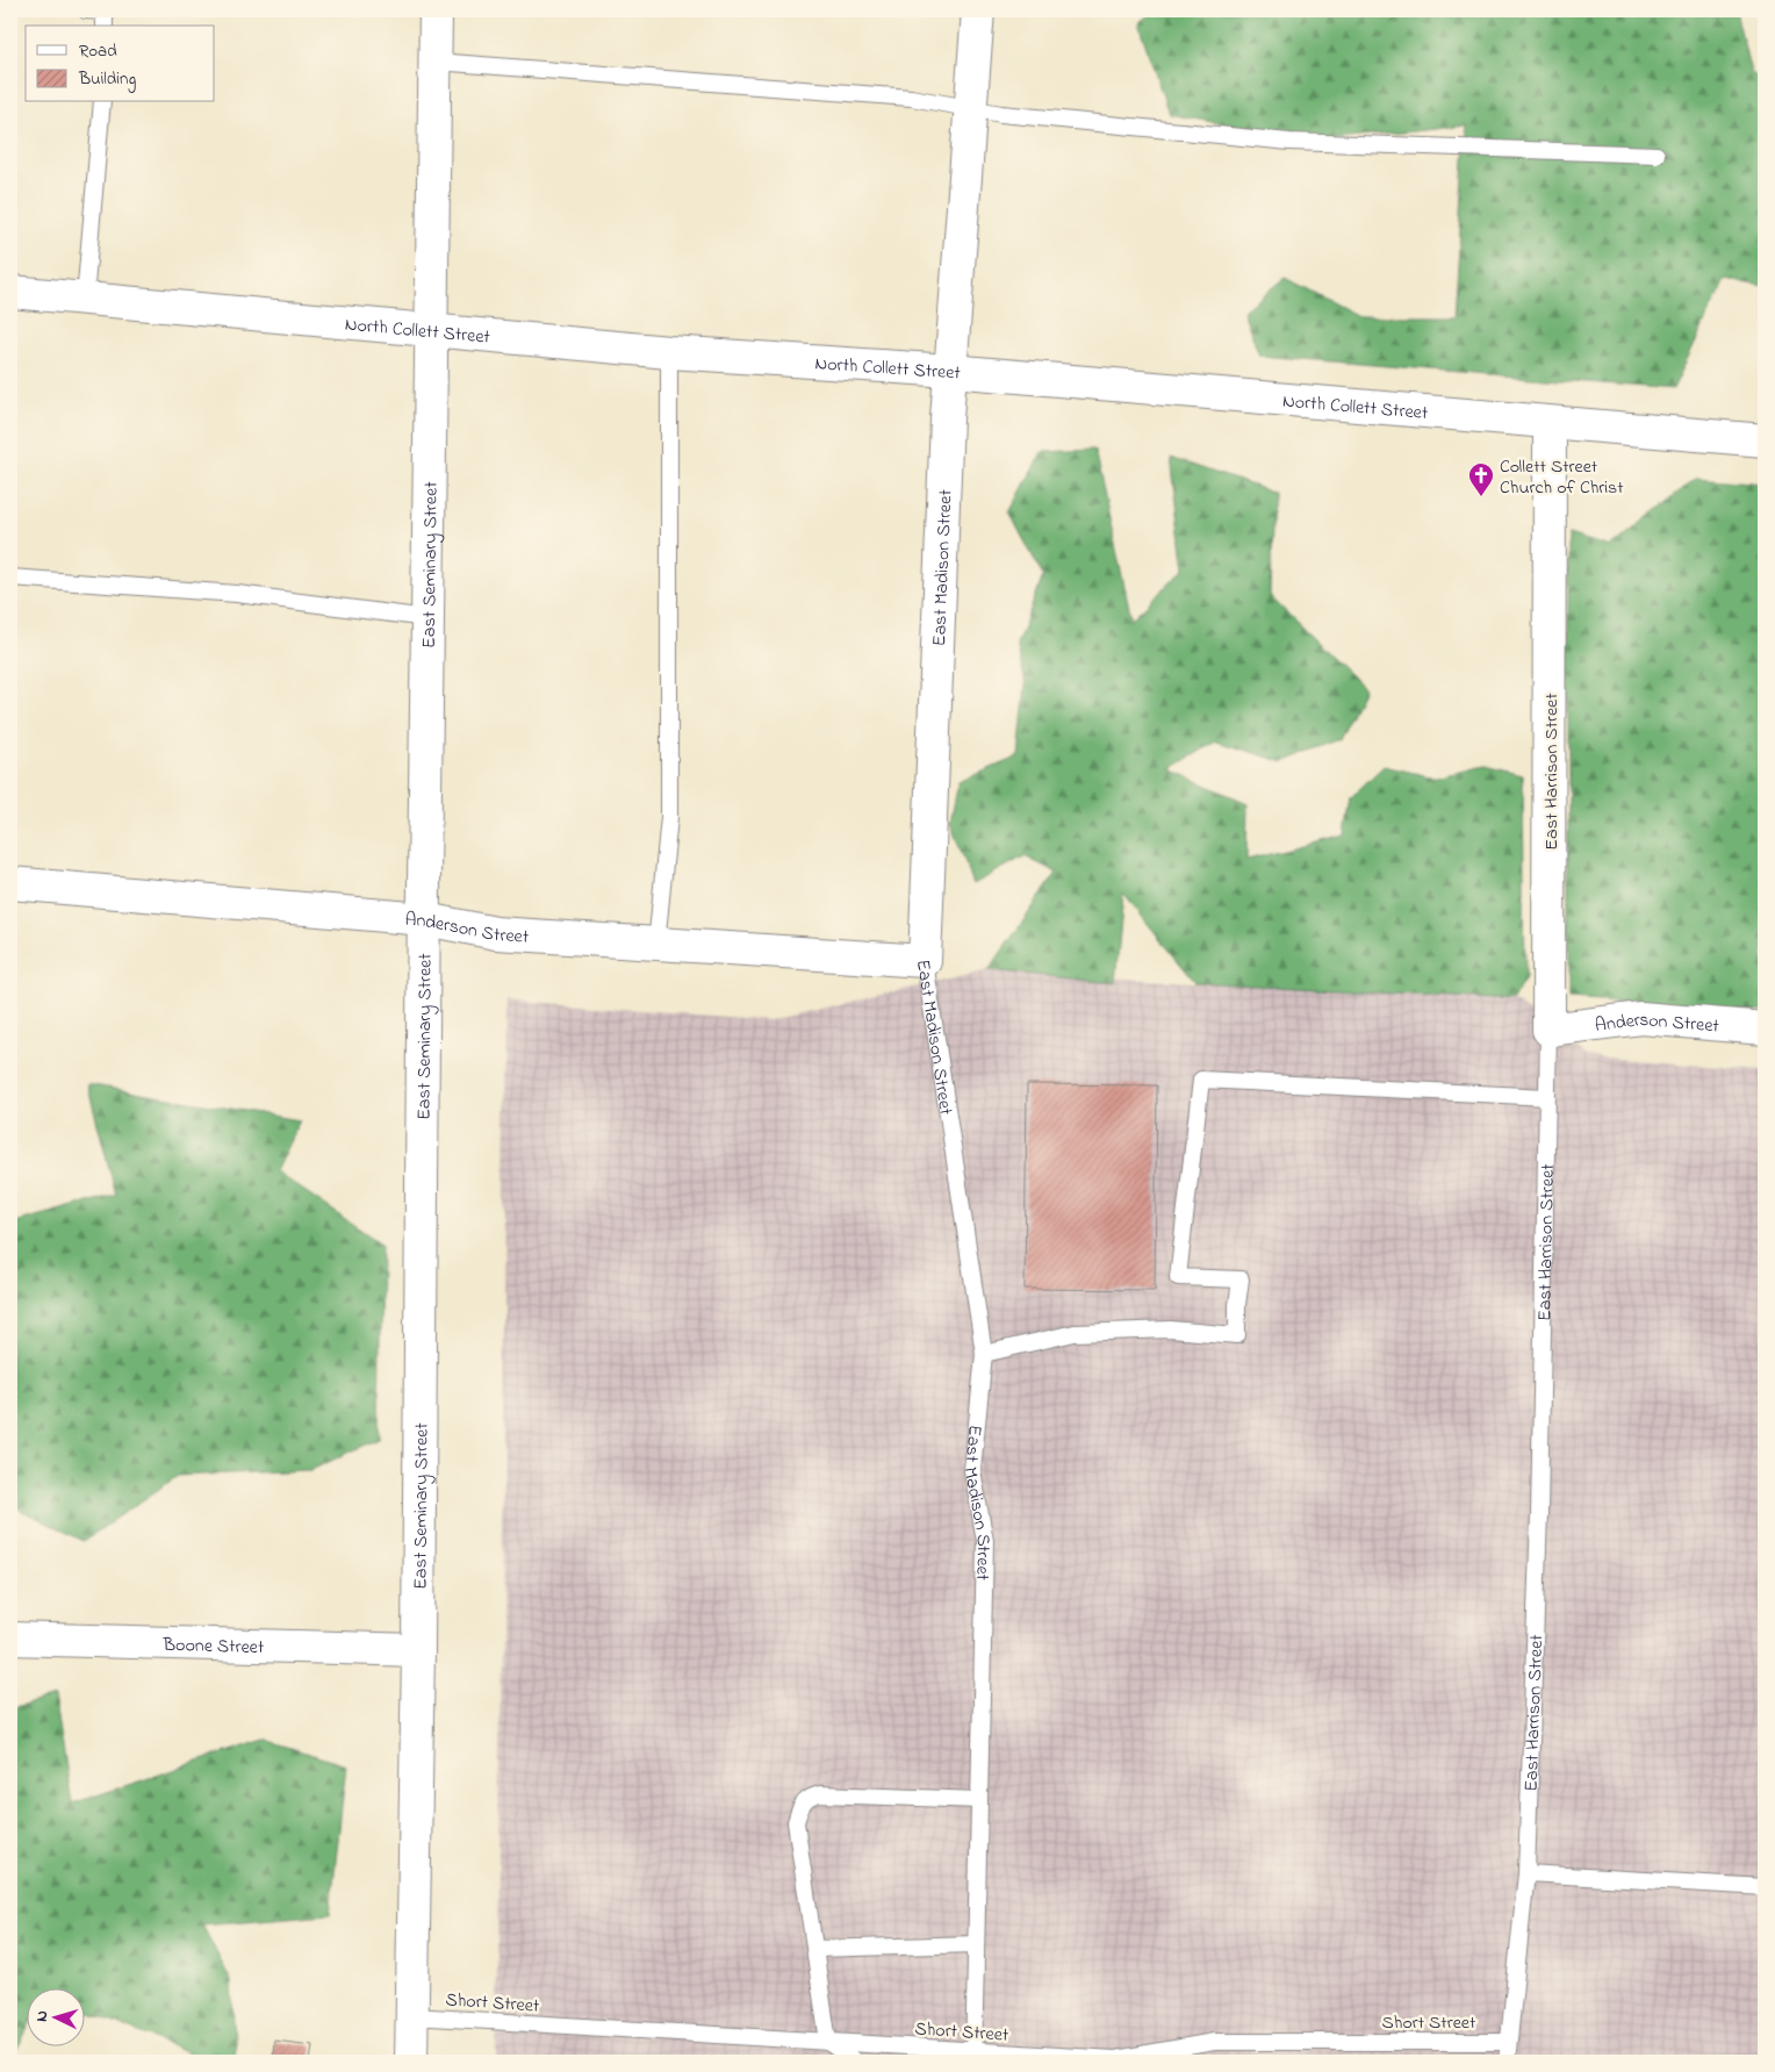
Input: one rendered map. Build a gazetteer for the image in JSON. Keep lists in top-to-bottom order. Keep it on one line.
{"streets":{"street":["North Collett Street","East Seminary Street","East Madison Street","East Harrison Street","Anderson Street","Boone Street"],"lane":["Short Street"]},"crossings":[["North Collett Street","East Seminary Street"],["North Collett Street","East Madison Street"],["North Collett Street","East Harrison Street"],["East Seminary Street","Anderson Street"],["East Seminary Street","Boone Street"],["East Seminary Street","Short Street"],["East Madison Street","Anderson Street"],["East Madison Street","Short Street"],["East Harrison Street","Anderson Street"],["East Harrison Street","Short Street"]],"places":{"church":["Collett Street Church of Christ"]},"legend":["Road","Building"],"north":"left"}
